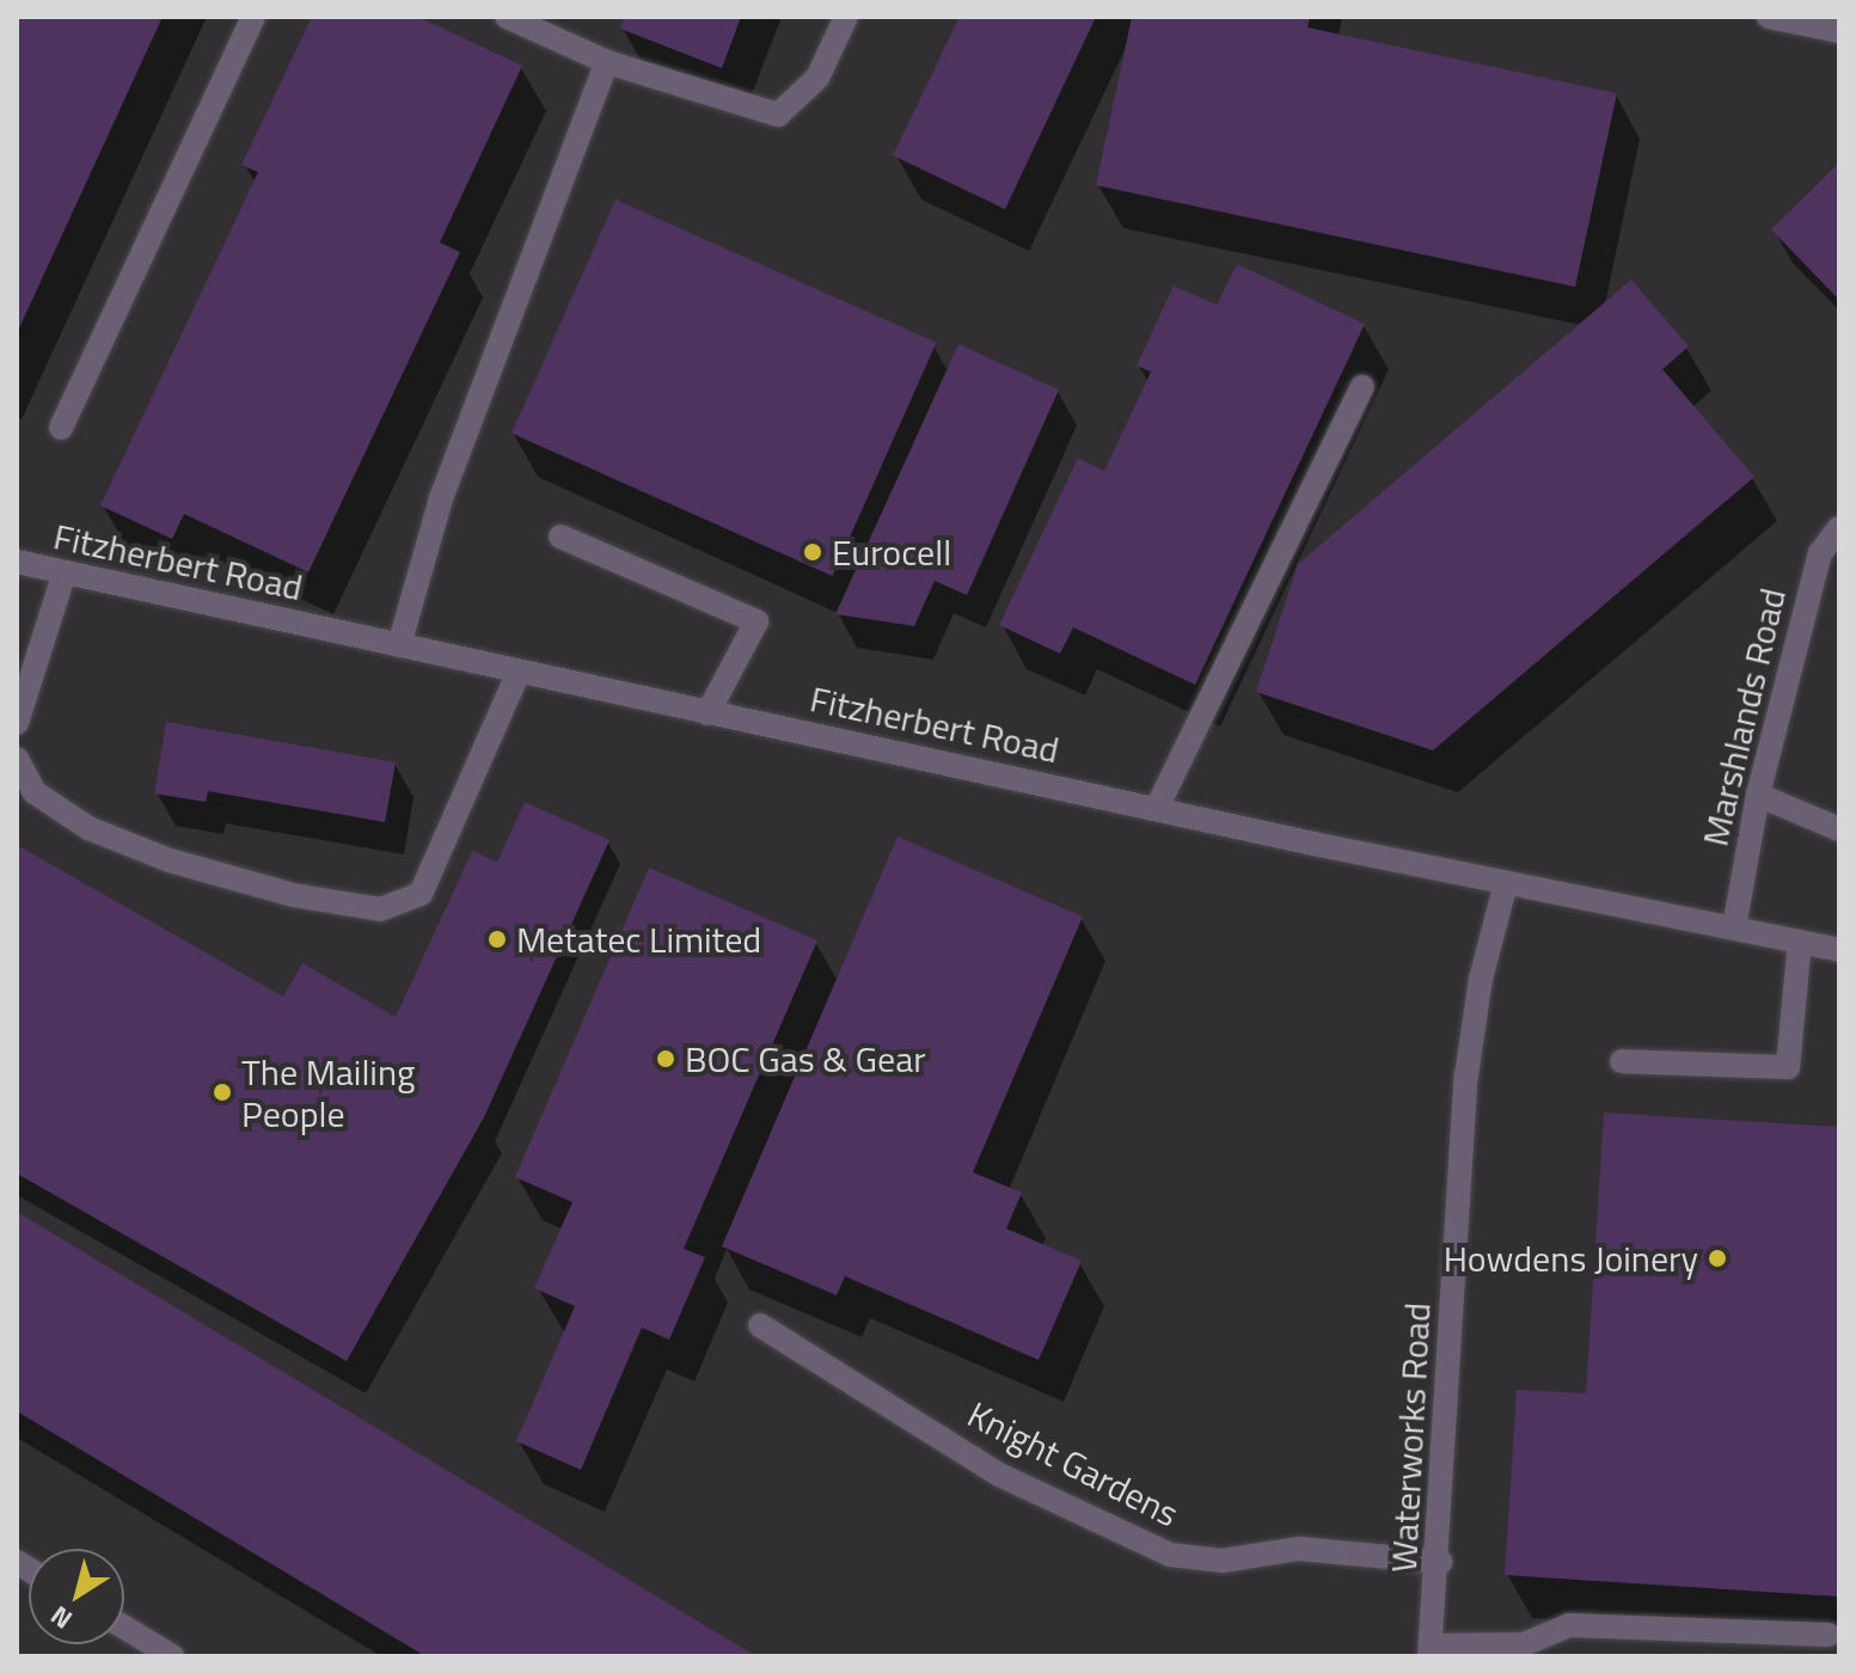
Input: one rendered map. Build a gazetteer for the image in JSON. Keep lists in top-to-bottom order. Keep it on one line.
{"streets":{"street":["Fitzherbert Road","Marshlands Road","Waterworks Road","Knight Gardens"]},"crossings":[["Fitzherbert Road","Marshlands Road"],["Fitzherbert Road","Waterworks Road"],["Waterworks Road","Knight Gardens"]],"places":["Eurocell","Metatec Limited","BOC Gas & Gear","The Mailing People","Howdens Joinery"],"north":"bottom left"}
